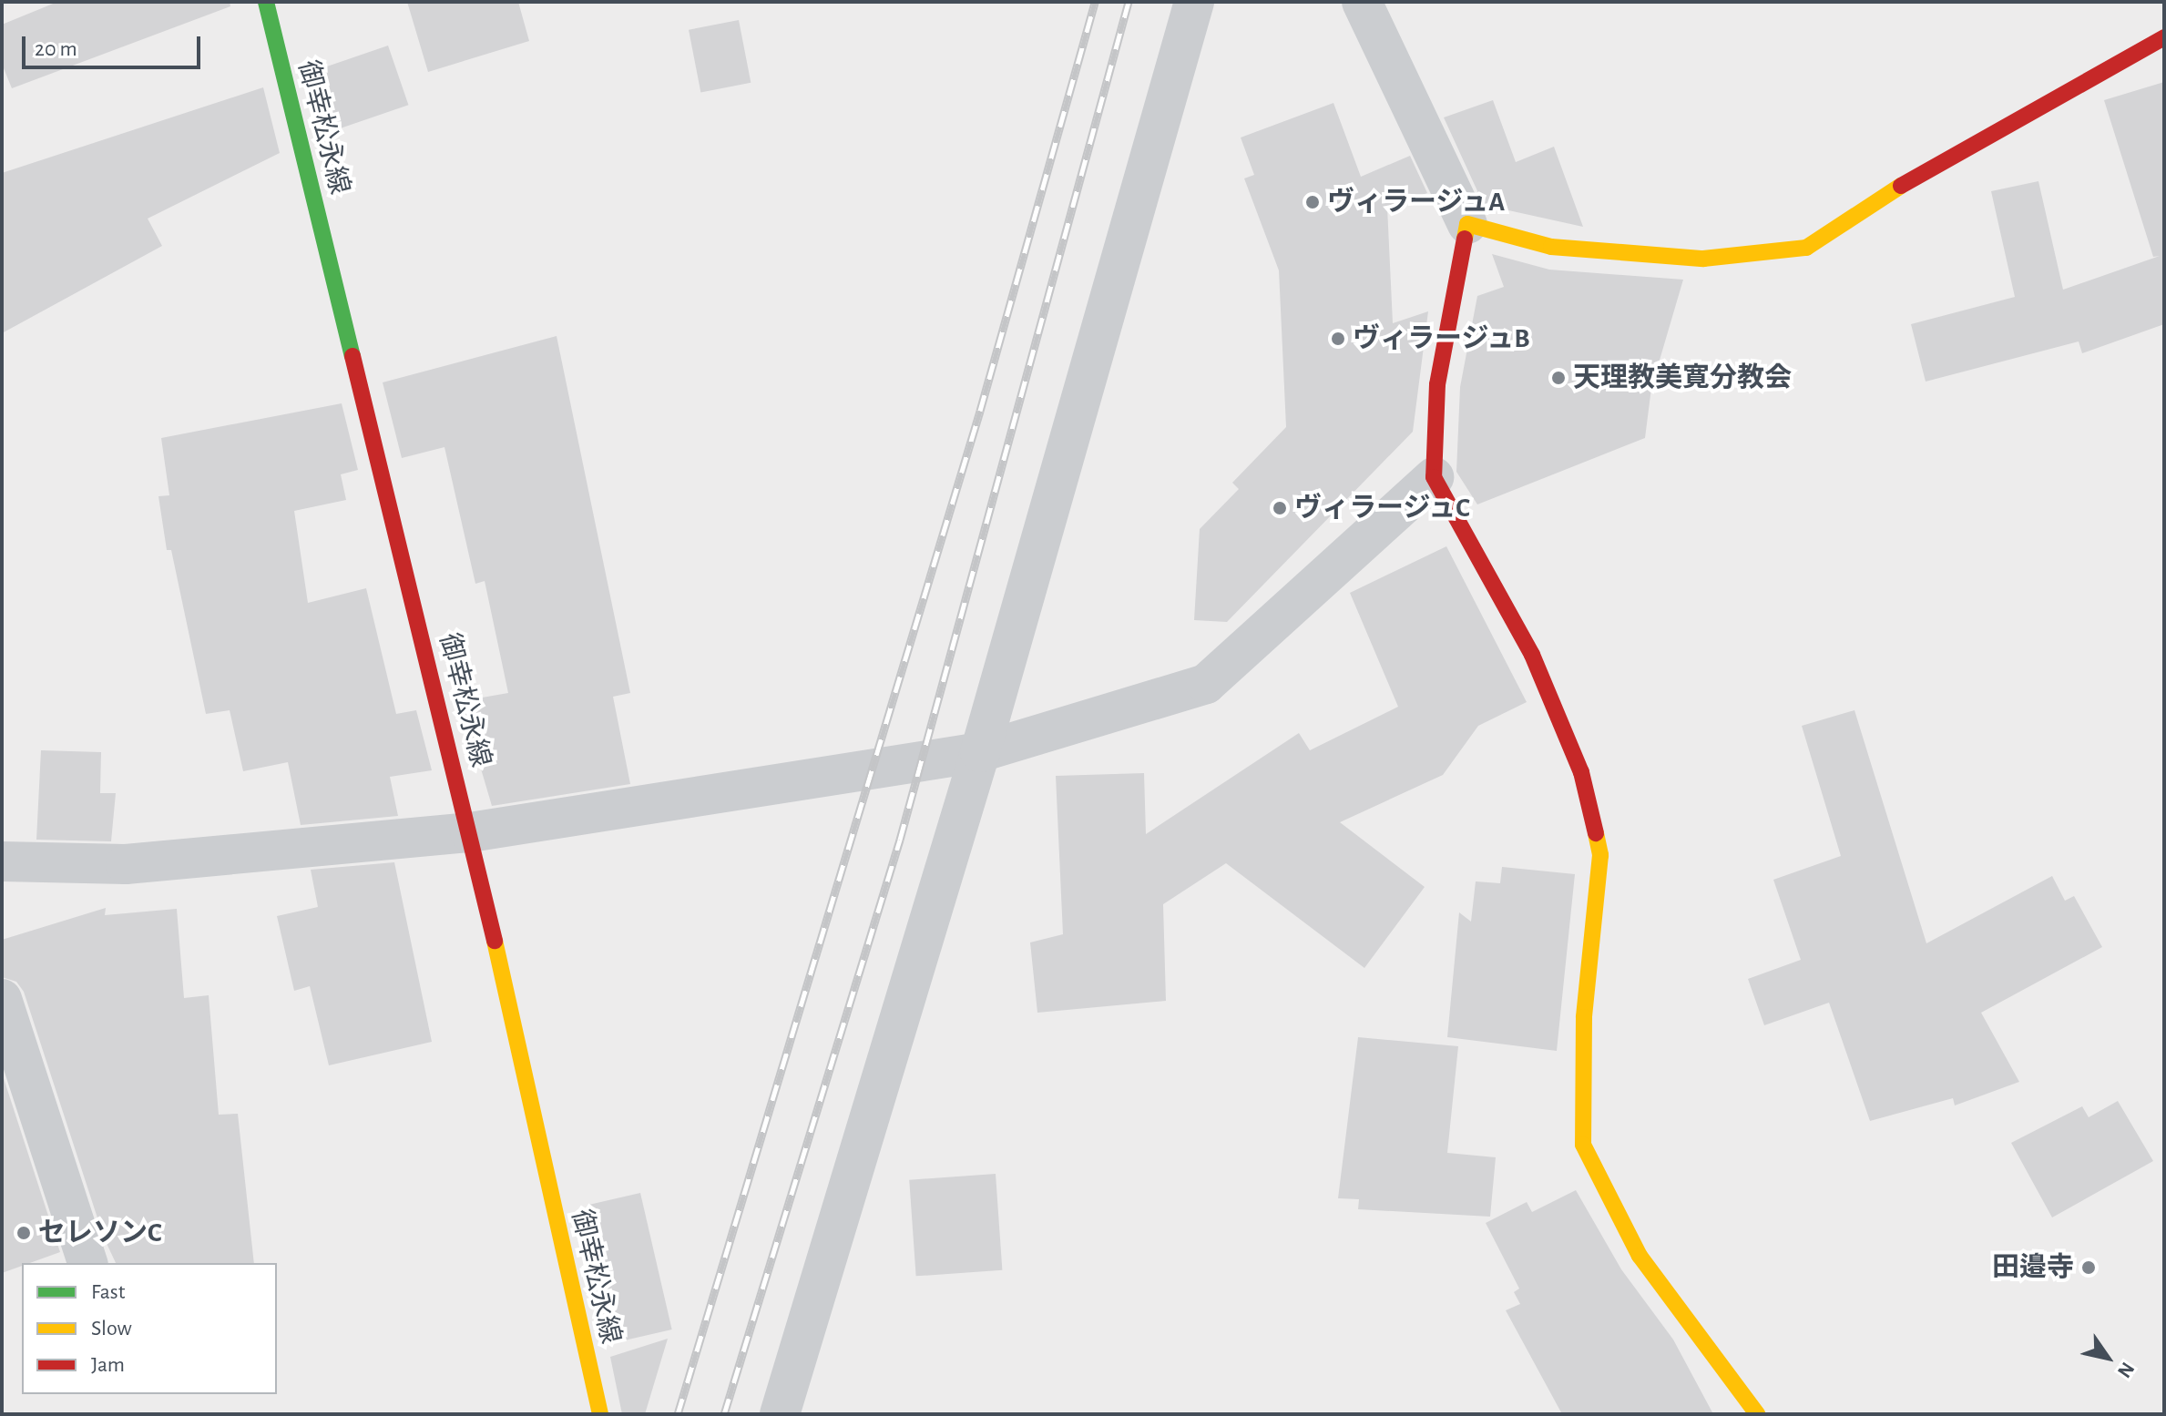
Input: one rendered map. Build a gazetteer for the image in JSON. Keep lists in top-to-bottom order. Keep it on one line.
{"streets":{"street":["御幸松永線"]},"places":["ヴィラージュA","ヴィラージュB","天理教美寛分教会","ヴィラージュC","セレソンC","田邉寺"],"legend":["Fast","Slow","Jam"],"scale_bar":"20 m","north":"bottom right"}
